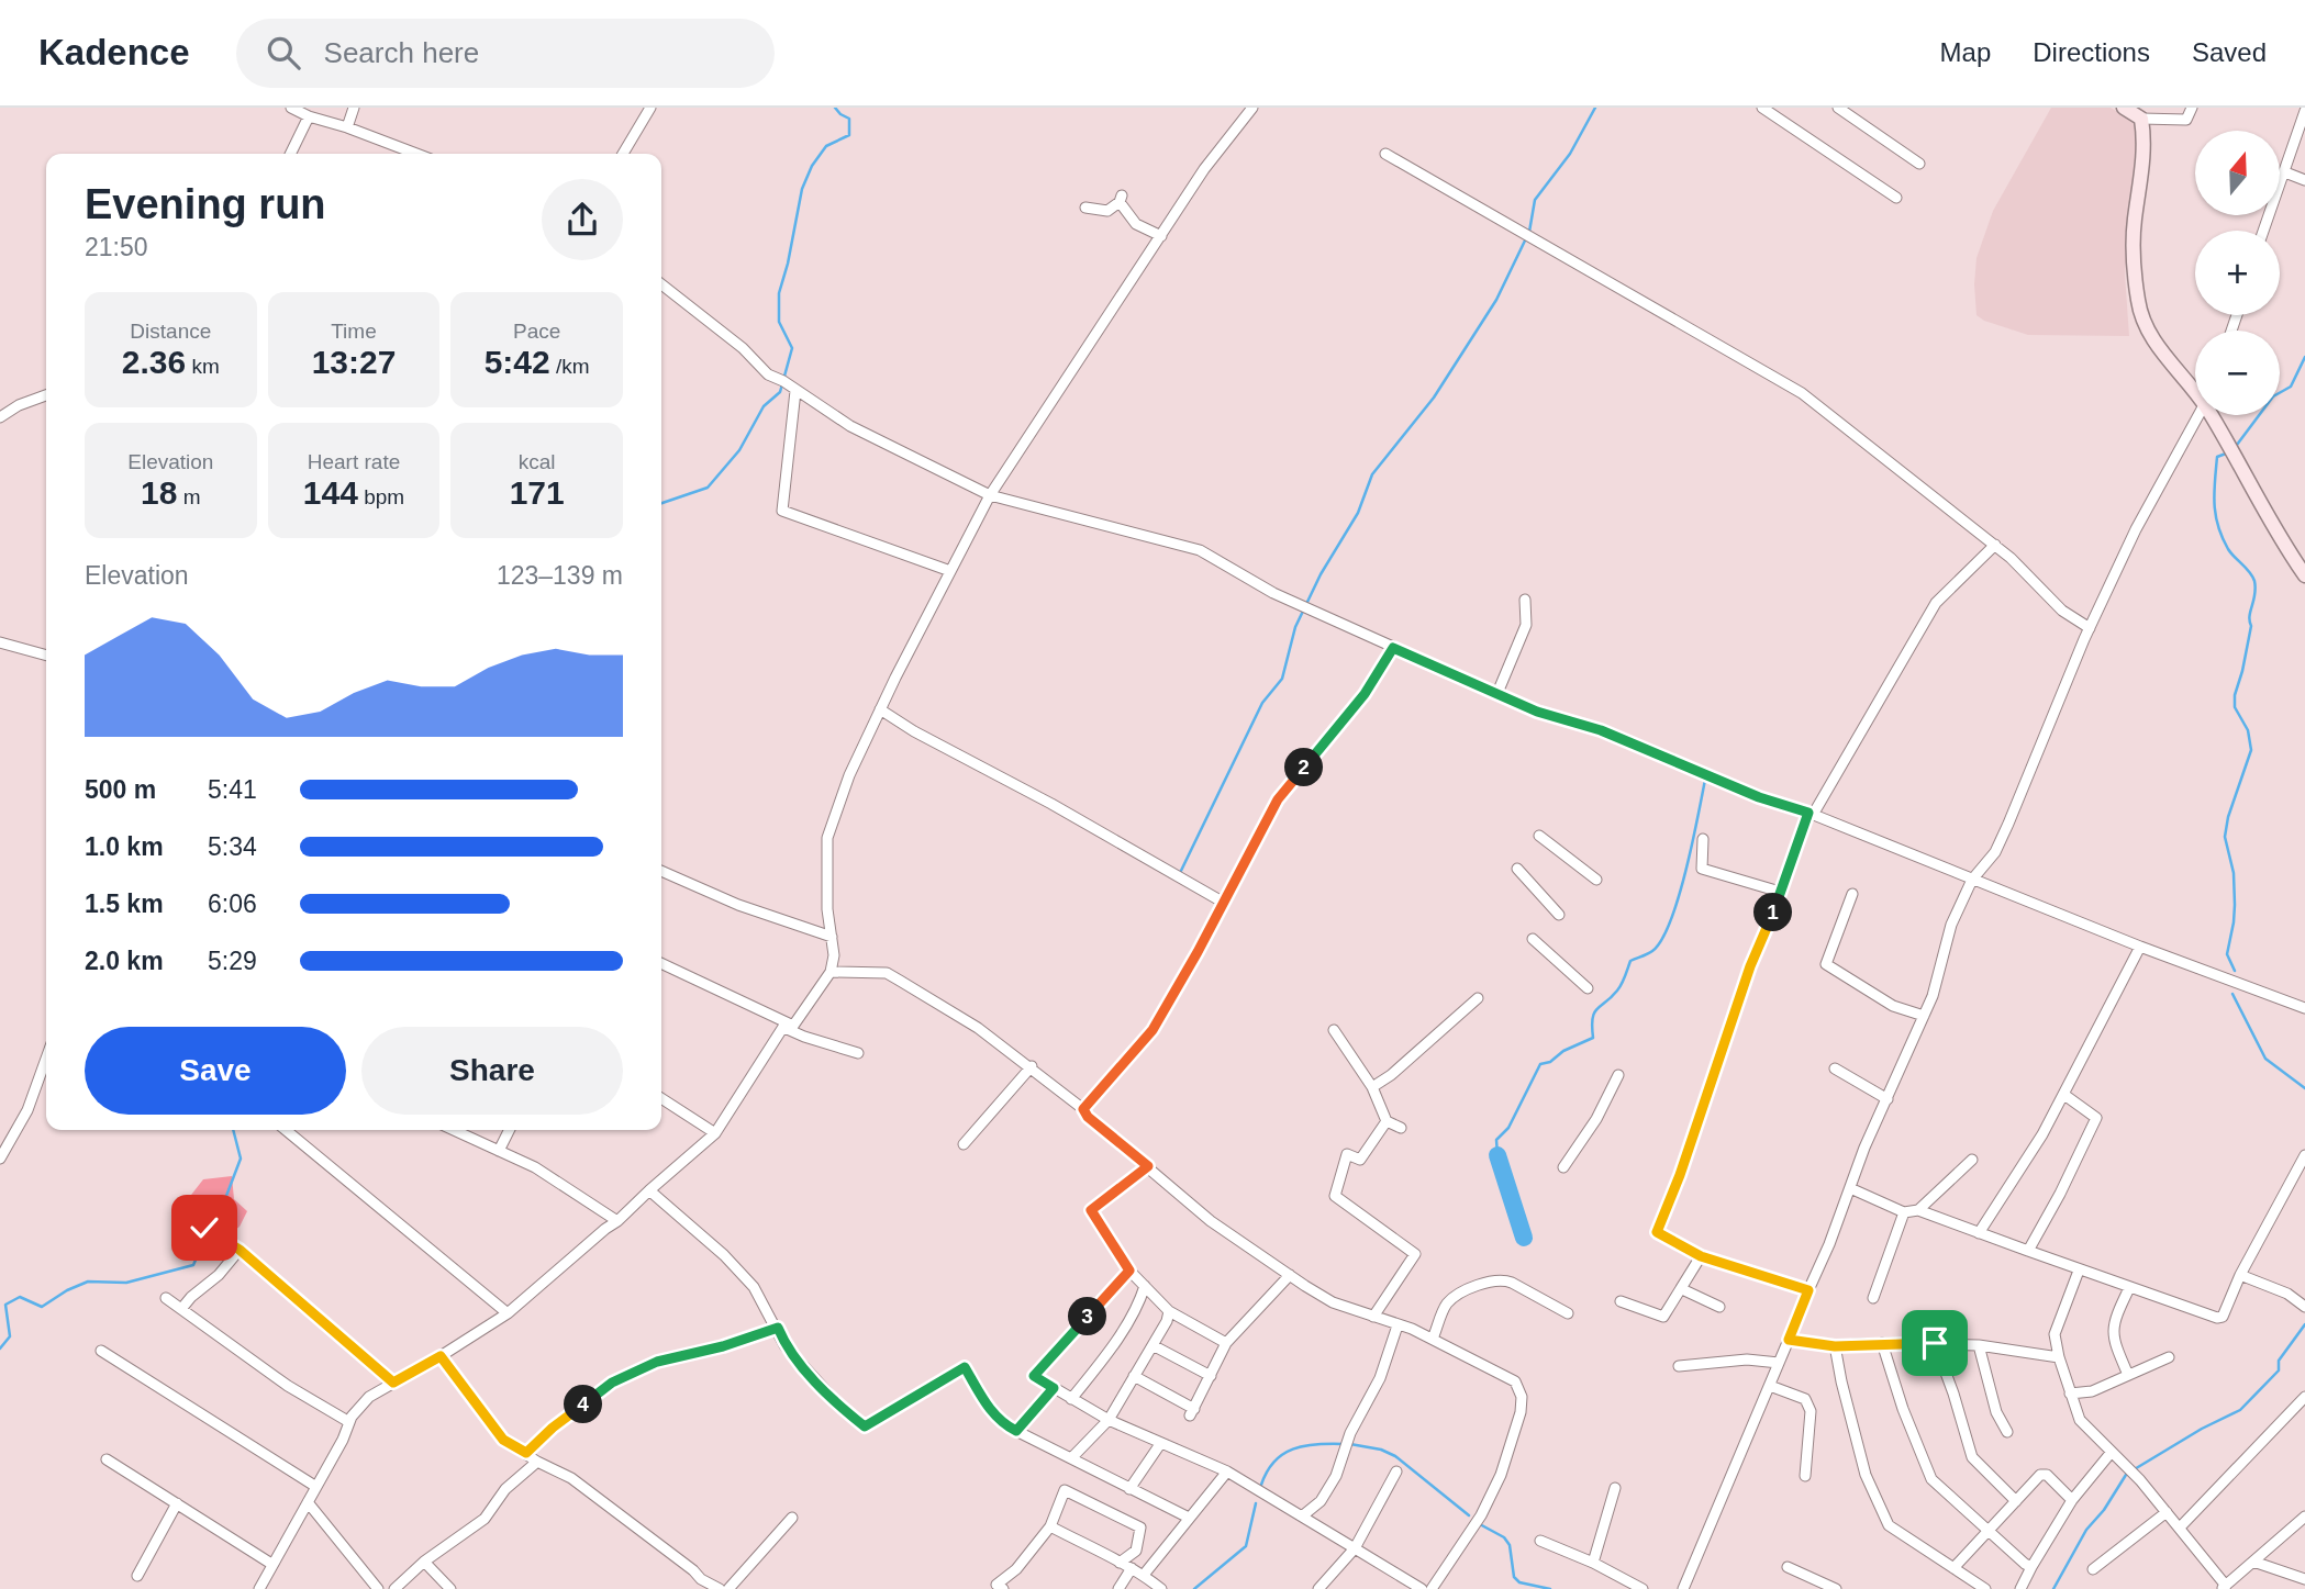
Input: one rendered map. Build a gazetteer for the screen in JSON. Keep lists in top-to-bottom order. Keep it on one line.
{"north":"top","page":{"header":"Kadence","search":"Search here","nav":["Map","Directions","Saved"],"map_buttons":["+","−"],"heading":["Evening run","21:50"],"stats":[["Distance","2.36 km"],["Time","13:27"],["Pace","5:42 /km"],["Elevation","18 m"],["Heart rate","144 bpm"],["kcal","171"]],"chart":["Elevation","123–139 m"],"pins":["2","1","3","4"],"list":[{"name":"500 m","note":"5:41"},{"name":"1.0 km","note":"5:34"},{"name":"1.5 km","note":"6:06"},{"name":"2.0 km","note":"5:29"}],"buttons":["Save","Share"]}}
